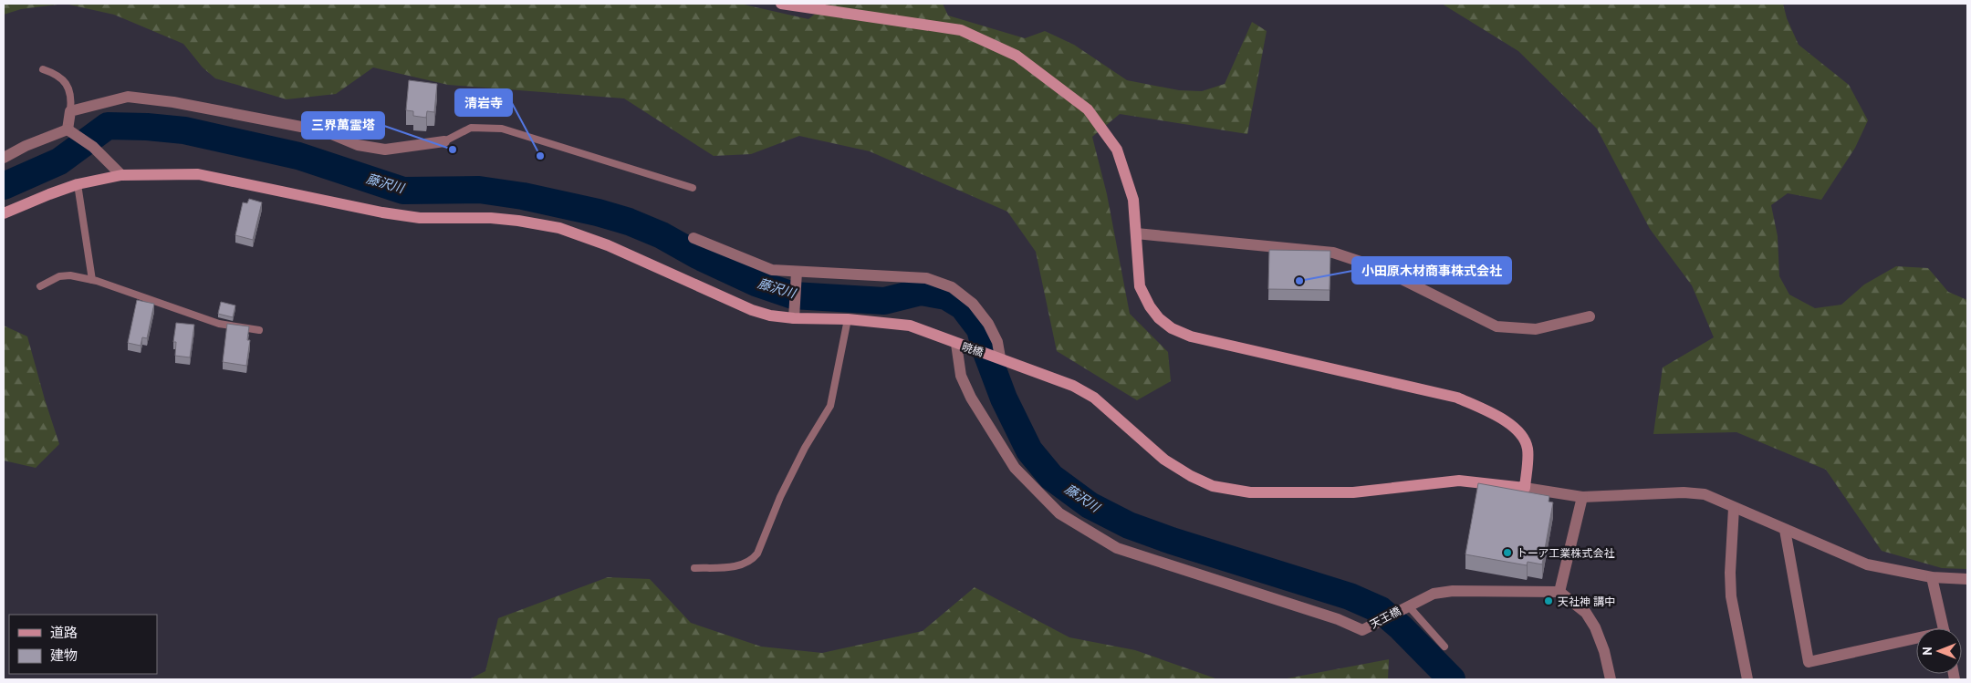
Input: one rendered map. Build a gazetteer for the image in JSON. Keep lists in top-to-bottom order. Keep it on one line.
{"streets":{"street":["暁橋","天王橋"]},"crossings":[["暁橋","天王橋"]],"water":["藤沢川"],"places":["三界萬霊塔","清岩寺","小田原木材商事株式会社","トーア工業株式会社","天社神 講中"],"legend":["道路","建物"],"north":"left"}
